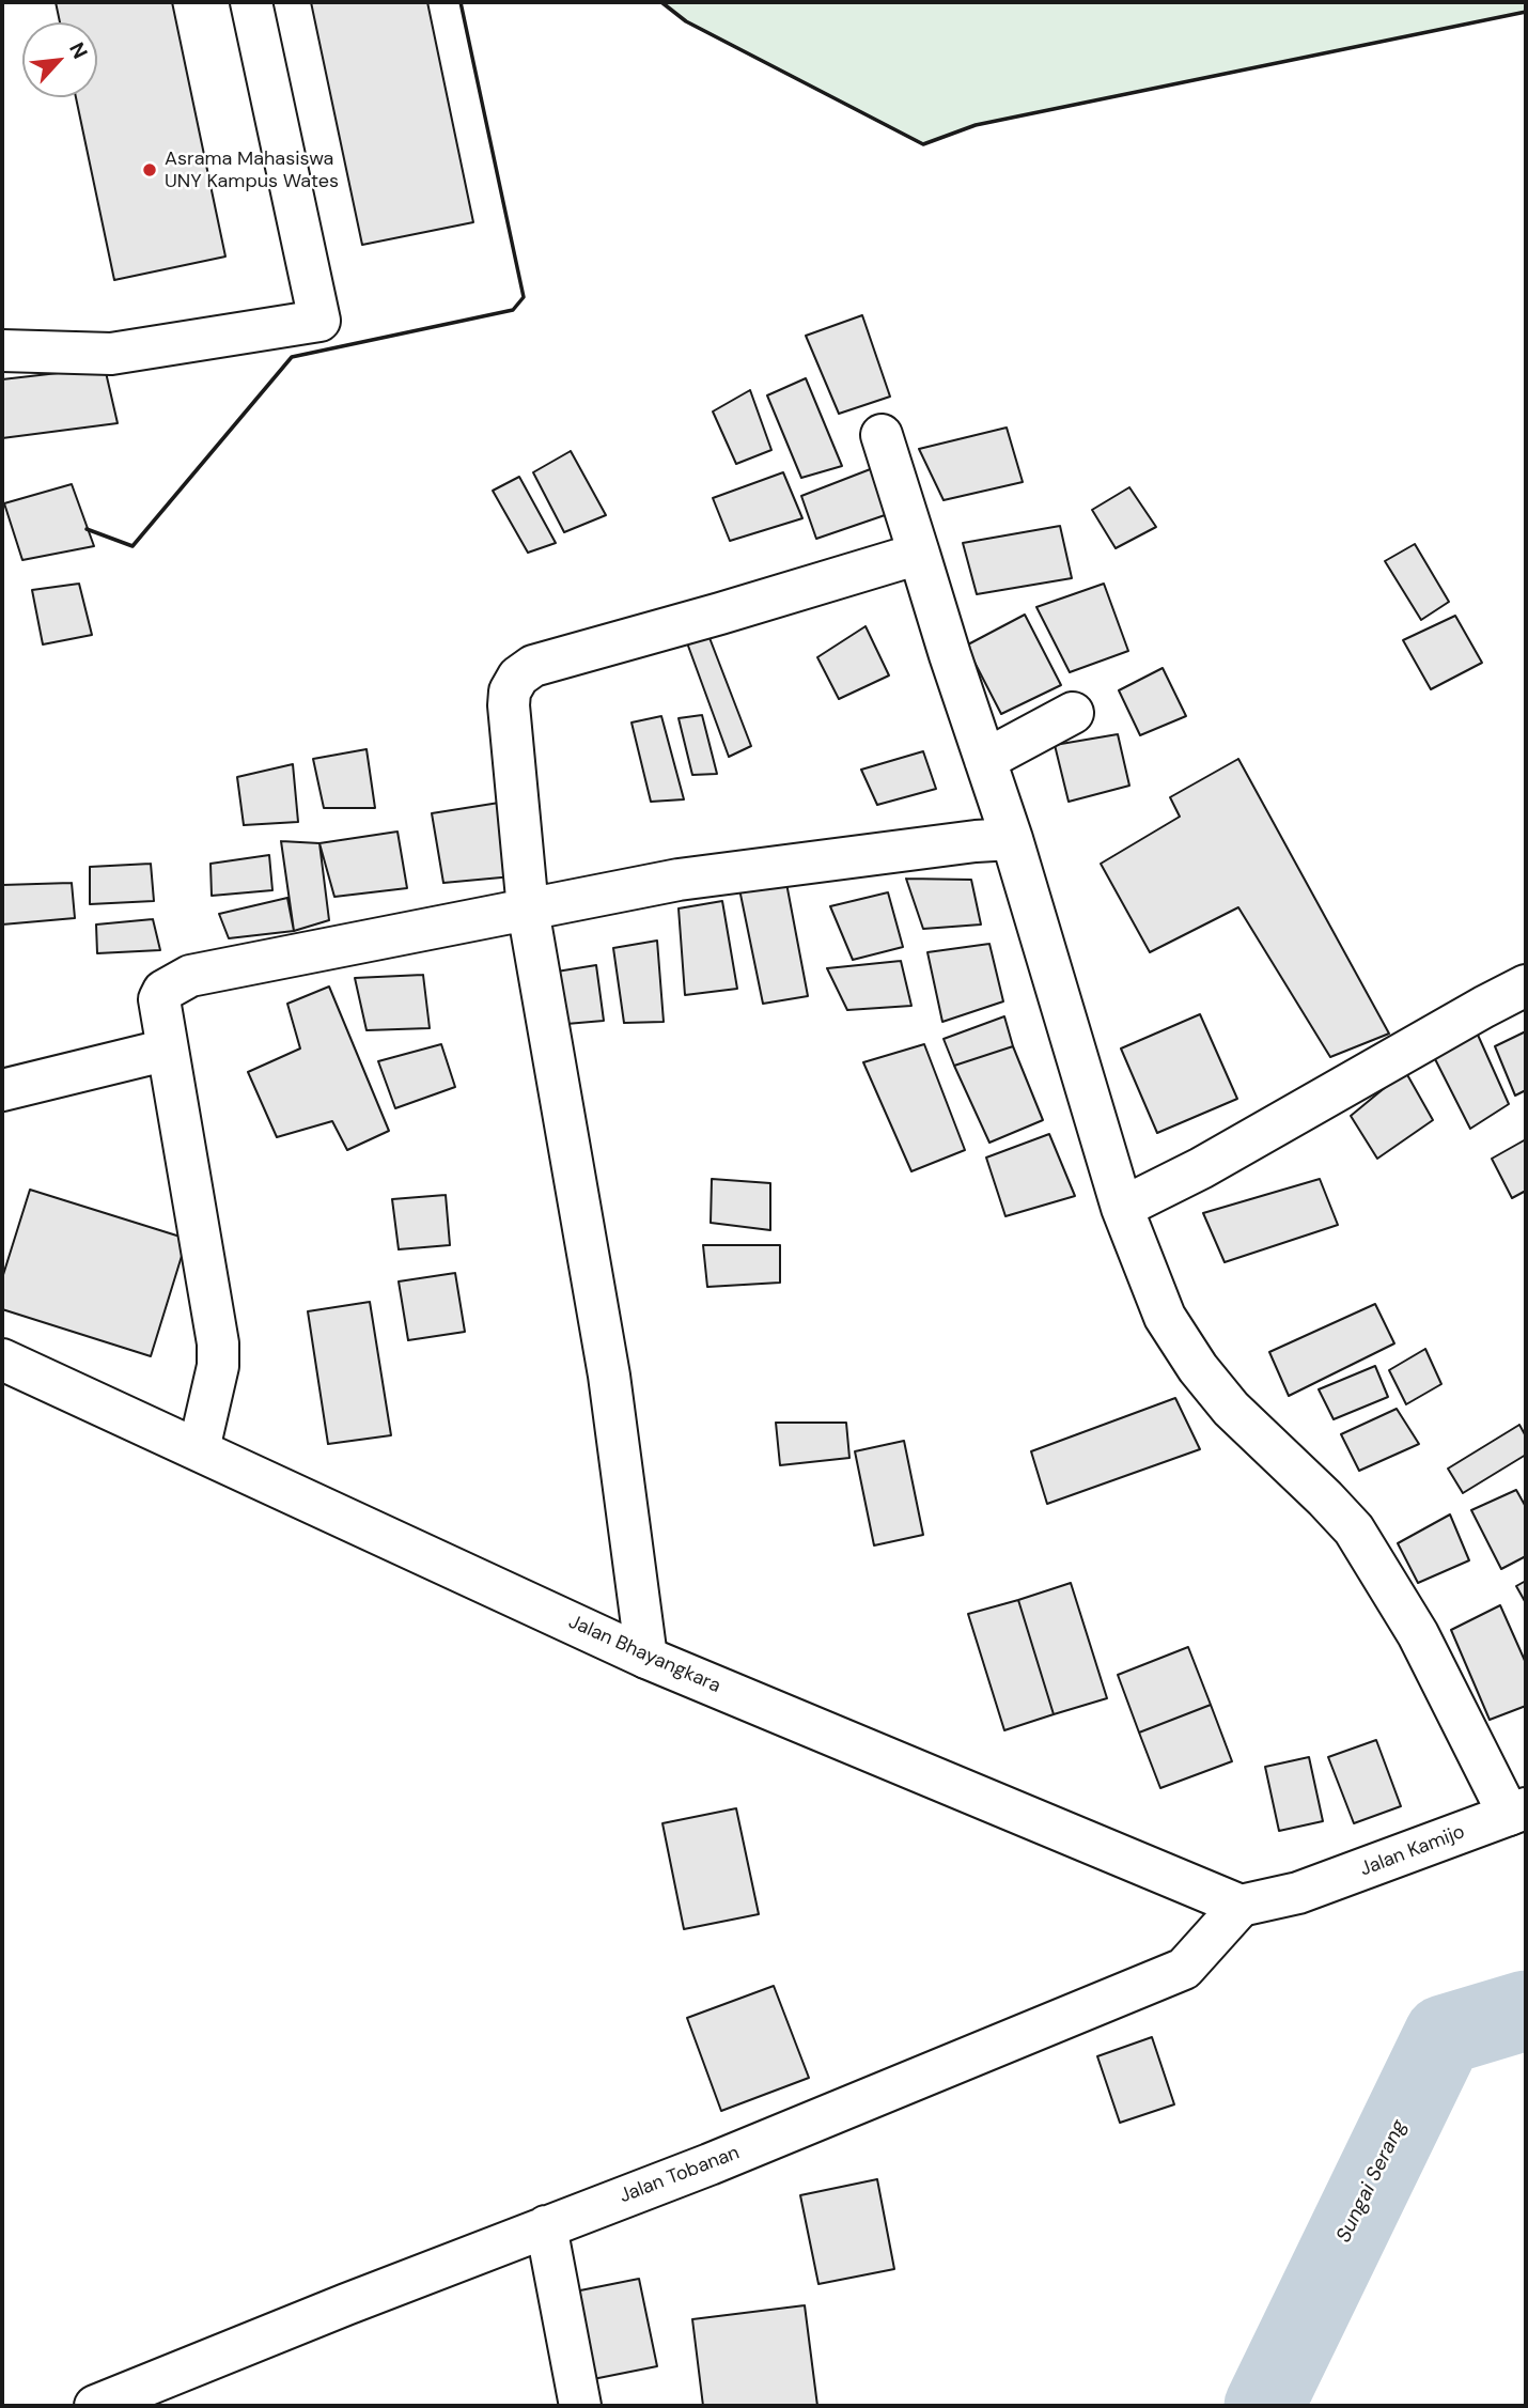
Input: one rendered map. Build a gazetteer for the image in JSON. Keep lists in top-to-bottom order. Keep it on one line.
{"streets":{"street":["Jalan Bhayangkara","Jalan Kamijo","Jalan Tobanan"]},"crossings":[["Jalan Bhayangkara","Jalan Kamijo"],["Jalan Bhayangkara","Jalan Tobanan"],["Jalan Kamijo","Jalan Tobanan"]],"water":["Sungai Serang"],"places":["Asrama Mahasiswa UNY Kampus Wates"],"north":"top right"}
